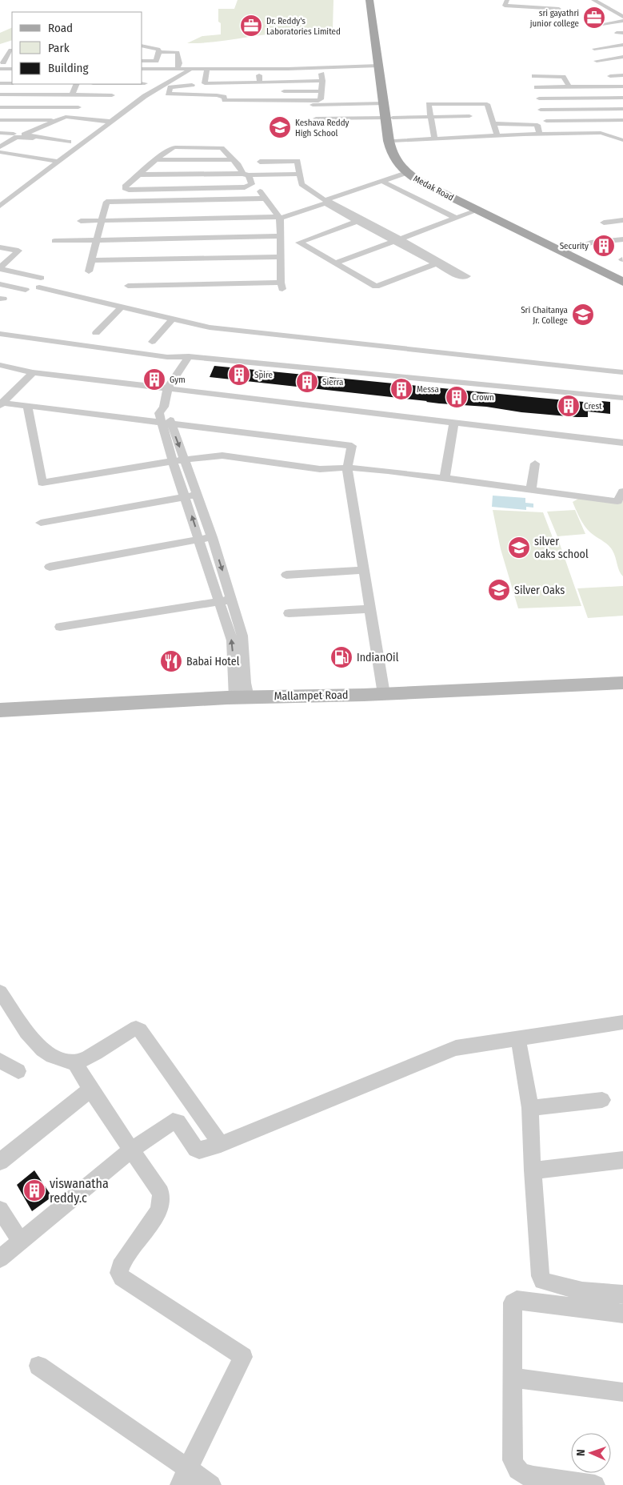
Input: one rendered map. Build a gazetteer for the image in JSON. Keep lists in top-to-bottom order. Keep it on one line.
{"streets":{"main road":["Medak Road","Mallampet Road"]},"places":{"office":["sri gayathri junior college","Dr. Reddy's Laboratories Limited"],"school or university":["Keshava Reddy High School","Sri Chaitanya Jr. College","silver oaks school","Silver Oaks"],"building":["Security","Spire","Gym","Sierra","Messa","Crown","Crest","viswanatha reddy.c"],"fuel station":["IndianOil"],"restaurant":["Babai Hotel"]},"legend":["Road","Park","Building"],"north":"left"}
